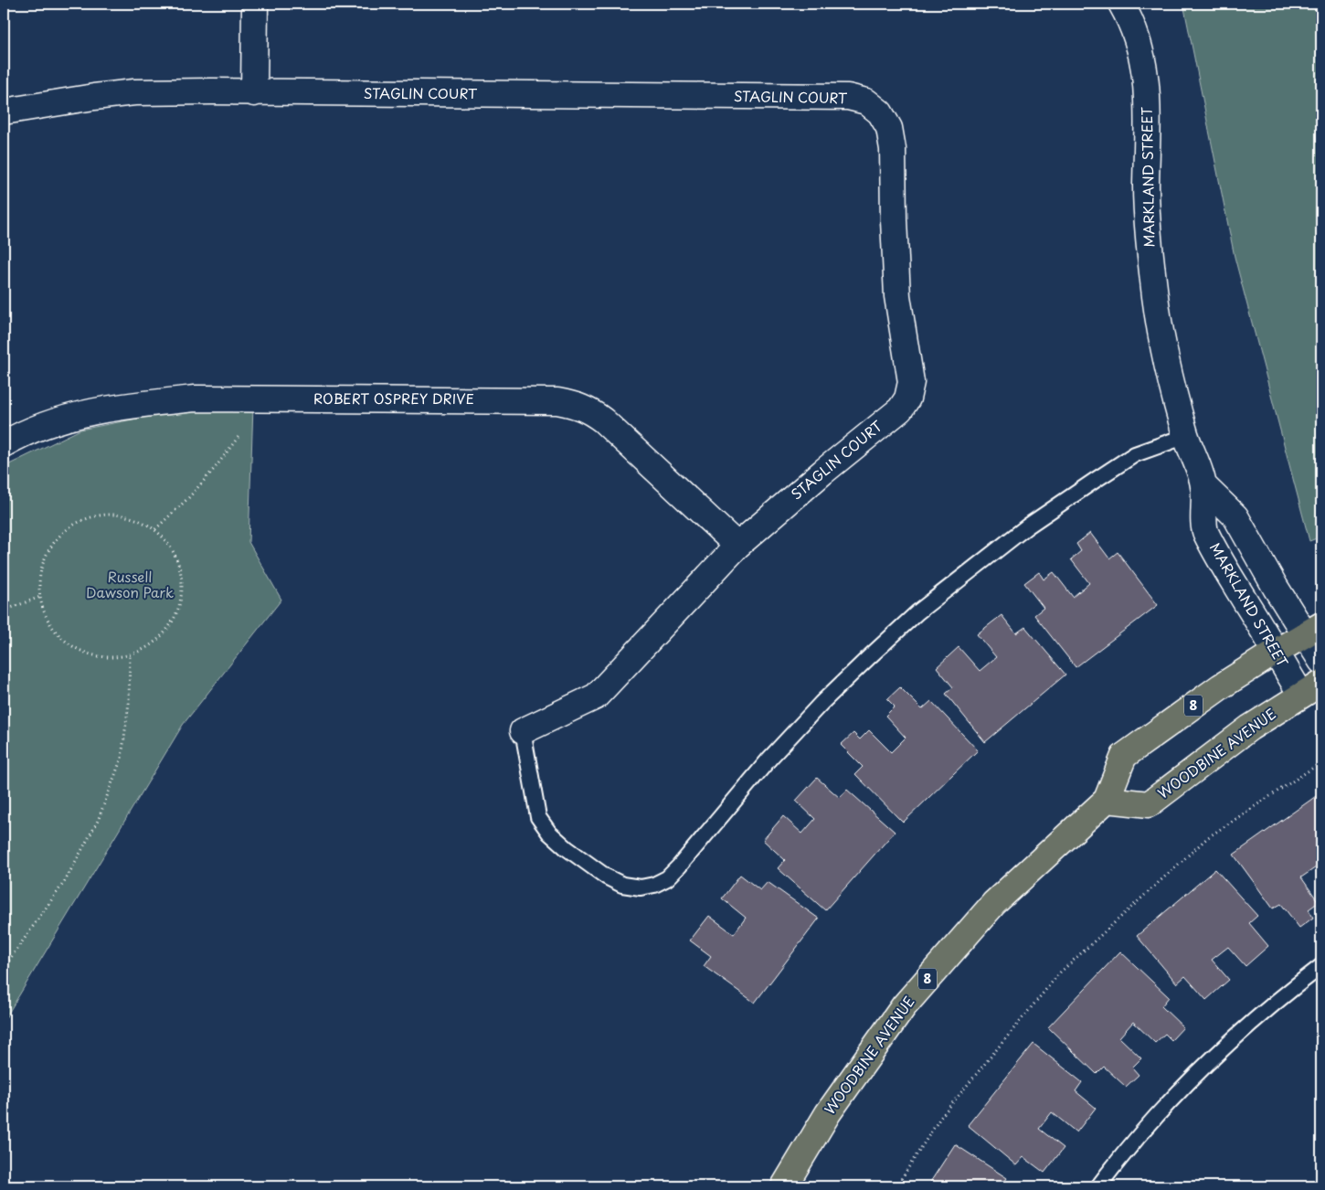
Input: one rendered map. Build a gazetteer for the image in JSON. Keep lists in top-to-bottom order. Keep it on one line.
{"streets":{"main road":["8","WOODBINE AVENUE"],"street":["STAGLIN COURT","MARKLAND STREET","ROBERT OSPREY DRIVE"]},"crossings":[["STAGLIN COURT","ROBERT OSPREY DRIVE"],["MARKLAND STREET","WOODBINE AVENUE"]],"parks":["Russell Dawson Park"]}
